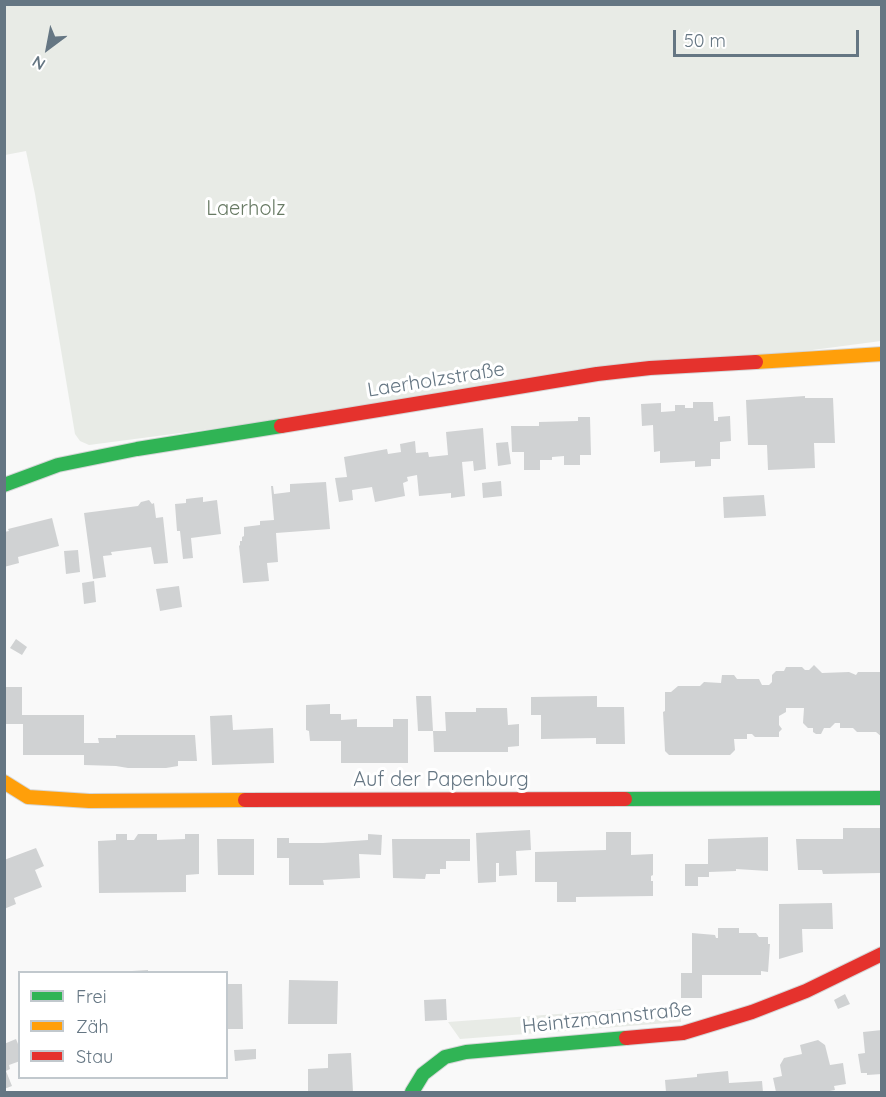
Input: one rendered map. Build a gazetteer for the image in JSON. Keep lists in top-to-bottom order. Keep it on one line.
{"streets":{"street":["Laerholzstraße","Auf der Papenburg","Heintzmannstraße"]},"parks":["Laerholz"],"legend":["Frei","Zäh","Stau"],"scale_bar":"50 m","north":"bottom left"}
